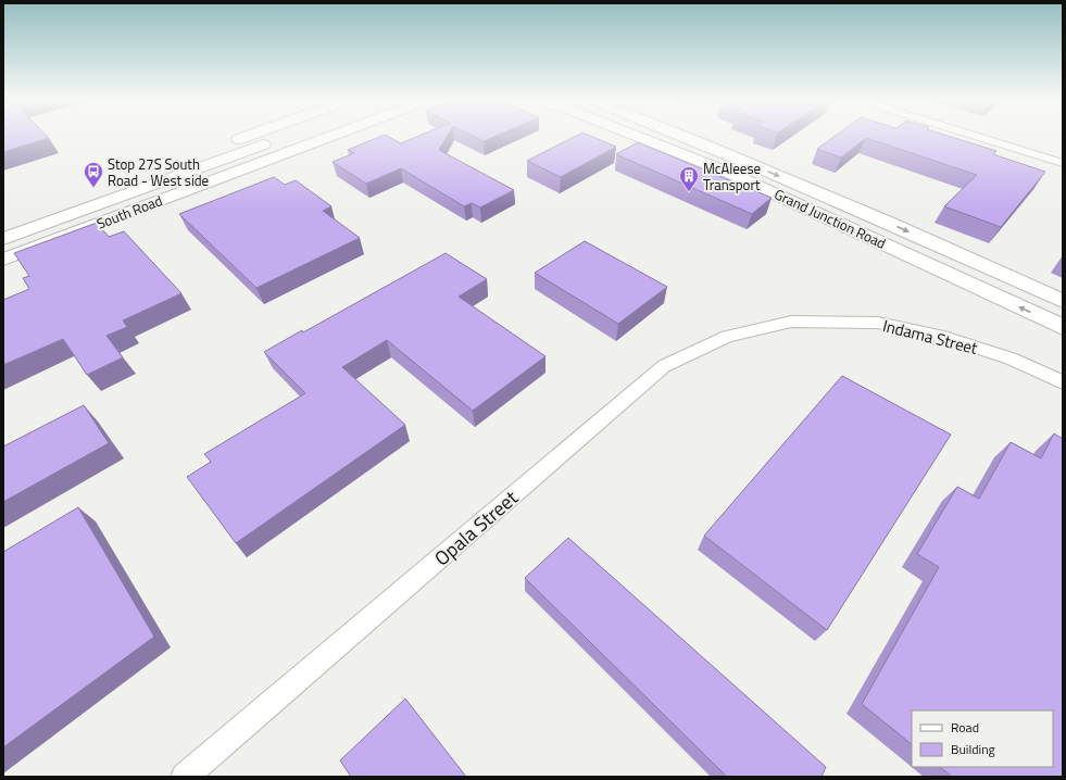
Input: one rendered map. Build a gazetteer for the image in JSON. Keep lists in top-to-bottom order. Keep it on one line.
{"streets":{"highway":["South Road","Grand Junction Road"],"street":["Indama Street","Opala Street"]},"crossings":[["Indama Street","Opala Street"]],"places":{"bus stop":["Stop 27S South Road - West side"],"building":["McAleese Transport"]},"legend":["Road","Building"]}
